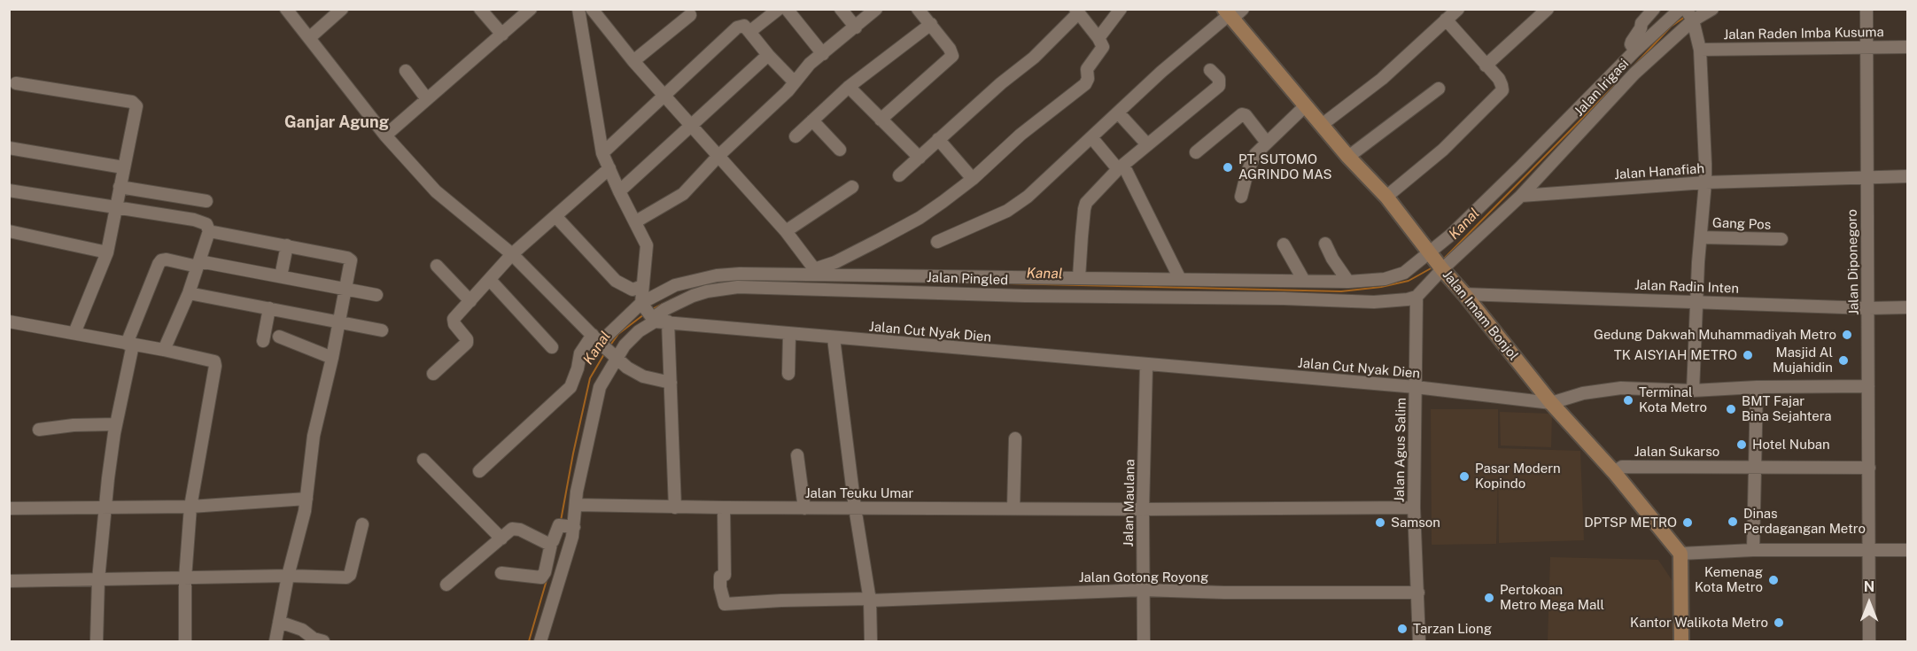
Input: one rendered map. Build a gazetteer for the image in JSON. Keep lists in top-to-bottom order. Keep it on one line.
{"streets":{"main road":["Jalan Imam Bonjol"],"street":["Jalan Raden Imba Kusuma","Jalan Irigasi","Jalan Hanafiah","Gang Pos","Jalan Diponegoro","Jalan Pingled","Jalan Radin Inten","Jalan Cut Nyak Dien","Jalan Agus Salim","Jalan Sukarso","Jalan Teuku Umar","Jalan Maulana","Jalan Gotong Royong"]},"crossings":[["Jalan Raden Imba Kusuma","Jalan Diponegoro"],["Jalan Irigasi","Jalan Hanafiah"],["Jalan Hanafiah","Jalan Diponegoro"],["Jalan Diponegoro","Jalan Radin Inten"],["Jalan Diponegoro","Jalan Sukarso"],["Jalan Pingled","Jalan Cut Nyak Dien"],["Jalan Pingled","Jalan Agus Salim"],["Jalan Radin Inten","Jalan Imam Bonjol"],["Jalan Imam Bonjol","Jalan Cut Nyak Dien"],["Jalan Imam Bonjol","Jalan Sukarso"],["Jalan Cut Nyak Dien","Jalan Agus Salim"],["Jalan Cut Nyak Dien","Jalan Maulana"],["Jalan Agus Salim","Jalan Teuku Umar"],["Jalan Agus Salim","Jalan Gotong Royong"],["Jalan Teuku Umar","Jalan Maulana"],["Jalan Teuku Umar","Jalan Gotong Royong"],["Jalan Maulana","Jalan Gotong Royong"]],"districts":["Ganjar Agung"],"water":["Kanal"],"places":["PT. SUTOMO AGRINDO MAS","Gedung Dakwah Muhammadiyah Metro","TK AISYIAH METRO","Masjid Al Mujahidin","Terminal Kota Metro","BMT Fajar Bina Sejahtera","Hotel Nuban","Pasar Modern Kopindo","Dinas Perdagangan Metro","Samson","DPTSP METRO","Kemenag Kota Metro","Pertokoan Metro Mega Mall","Kantor Walikota Metro","Tarzan Liong"],"north":"top"}
